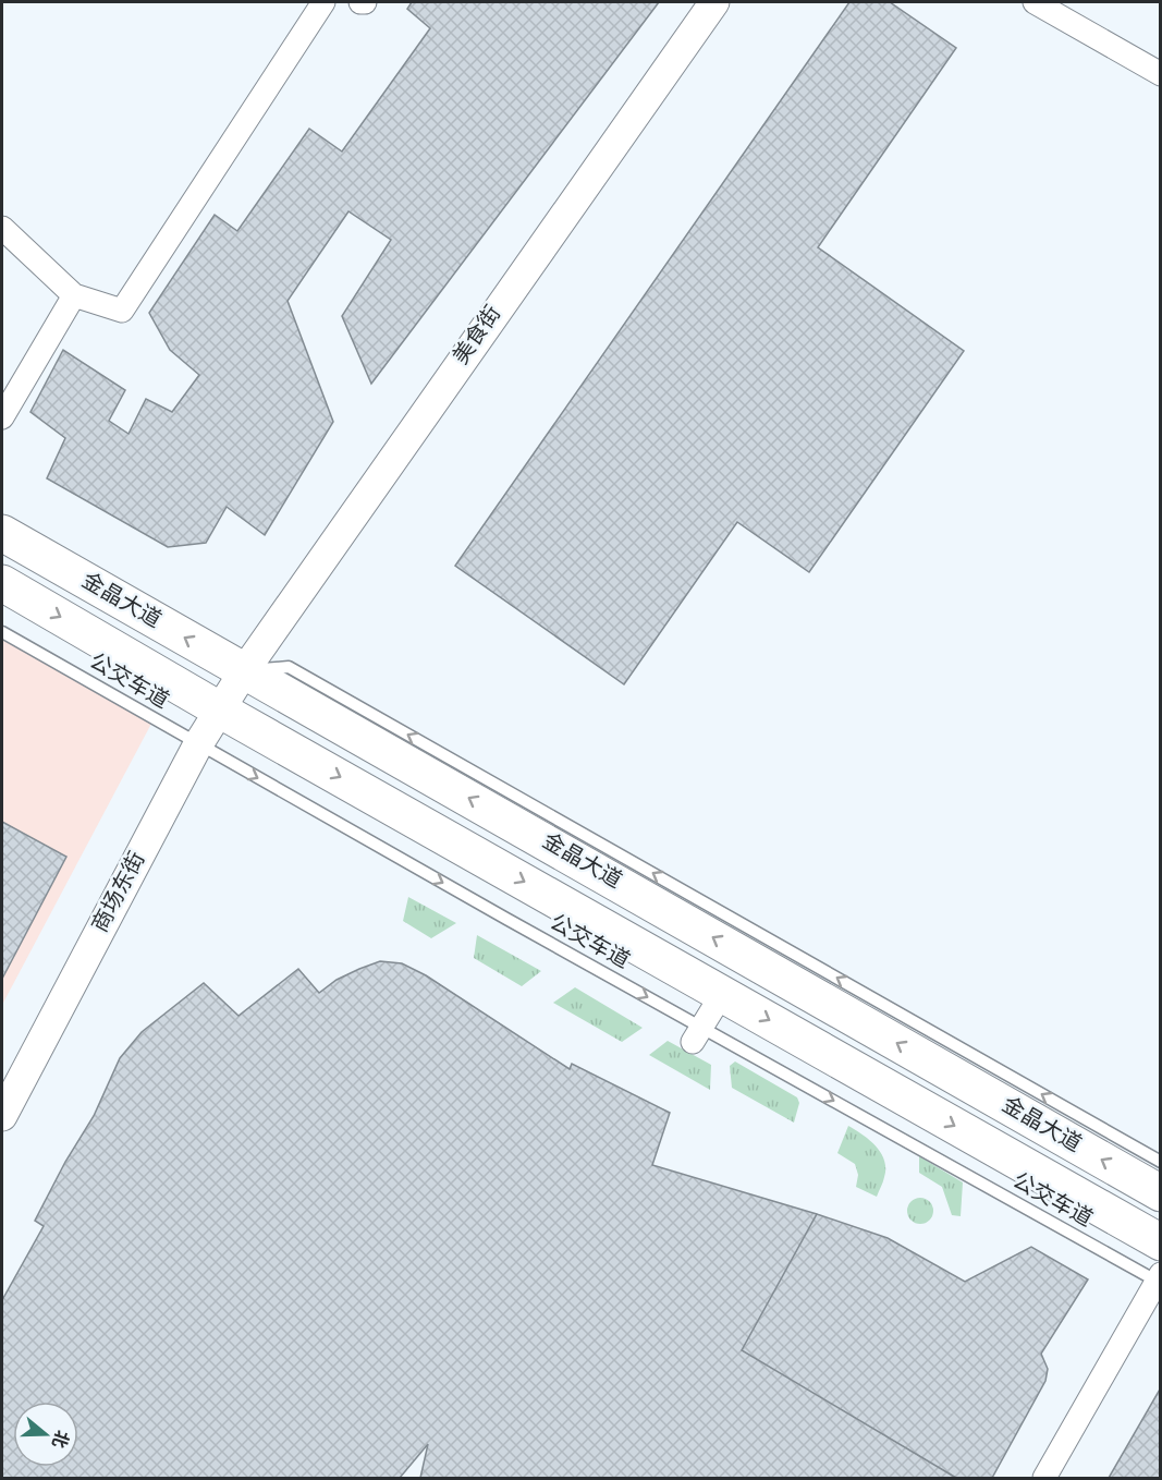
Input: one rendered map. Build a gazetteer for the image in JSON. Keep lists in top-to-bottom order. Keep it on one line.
{"streets":{"main road":["金晶大道"],"street":["美食街","商场东街"],"lane":["公交车道"]},"crossings":[["美食街","金晶大道"],["美食街","商场东街"],["金晶大道","商场东街"],["公交车道","商场东街"]],"one_way":["公交车道"],"north":"right"}
